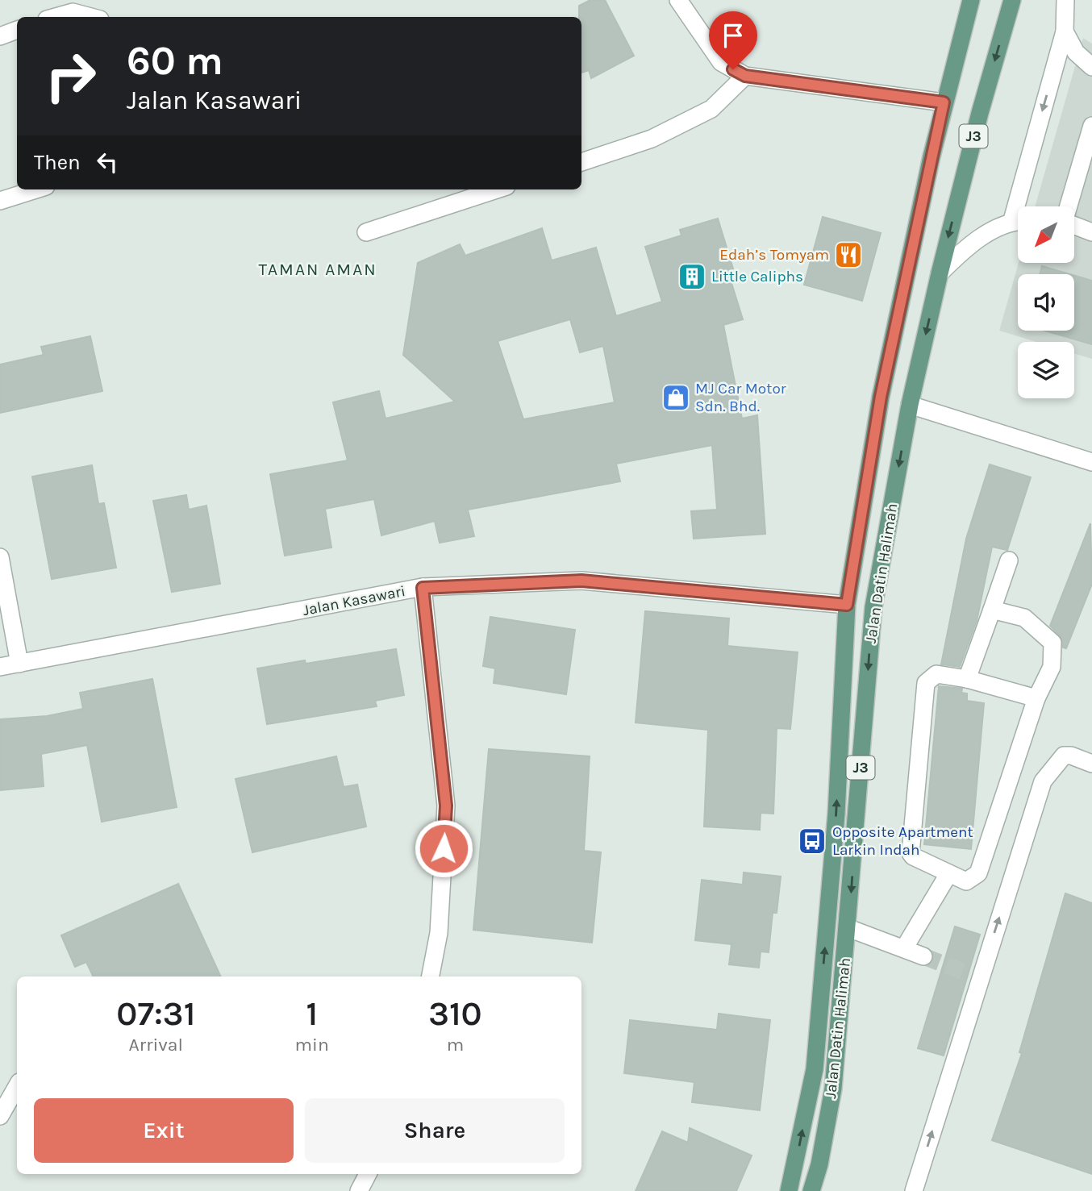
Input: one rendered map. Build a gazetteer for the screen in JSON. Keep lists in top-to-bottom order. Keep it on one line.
{"streets":{"main road":["J3","Jalan Datin Halimah"],"street":["Jalan Kasawari"]},"crossings":[["Jalan Datin Halimah","Jalan Kasawari"]],"districts":["TAMAN AMAN"],"places":{"restaurant":["Edah’s Tomyam"],"building":["Little Caliphs"],"shop":["MJ Car Motor Sdn. Bhd."],"bus stop":["Opposite Apartment Larkin Indah"]},"north":"bottom left","page":{"turn":["60 m","Jalan Kasawari"],"then":"Then","eta":["07:31","Arrival","1","min","310","m"],"buttons":["Exit","Share"]}}
